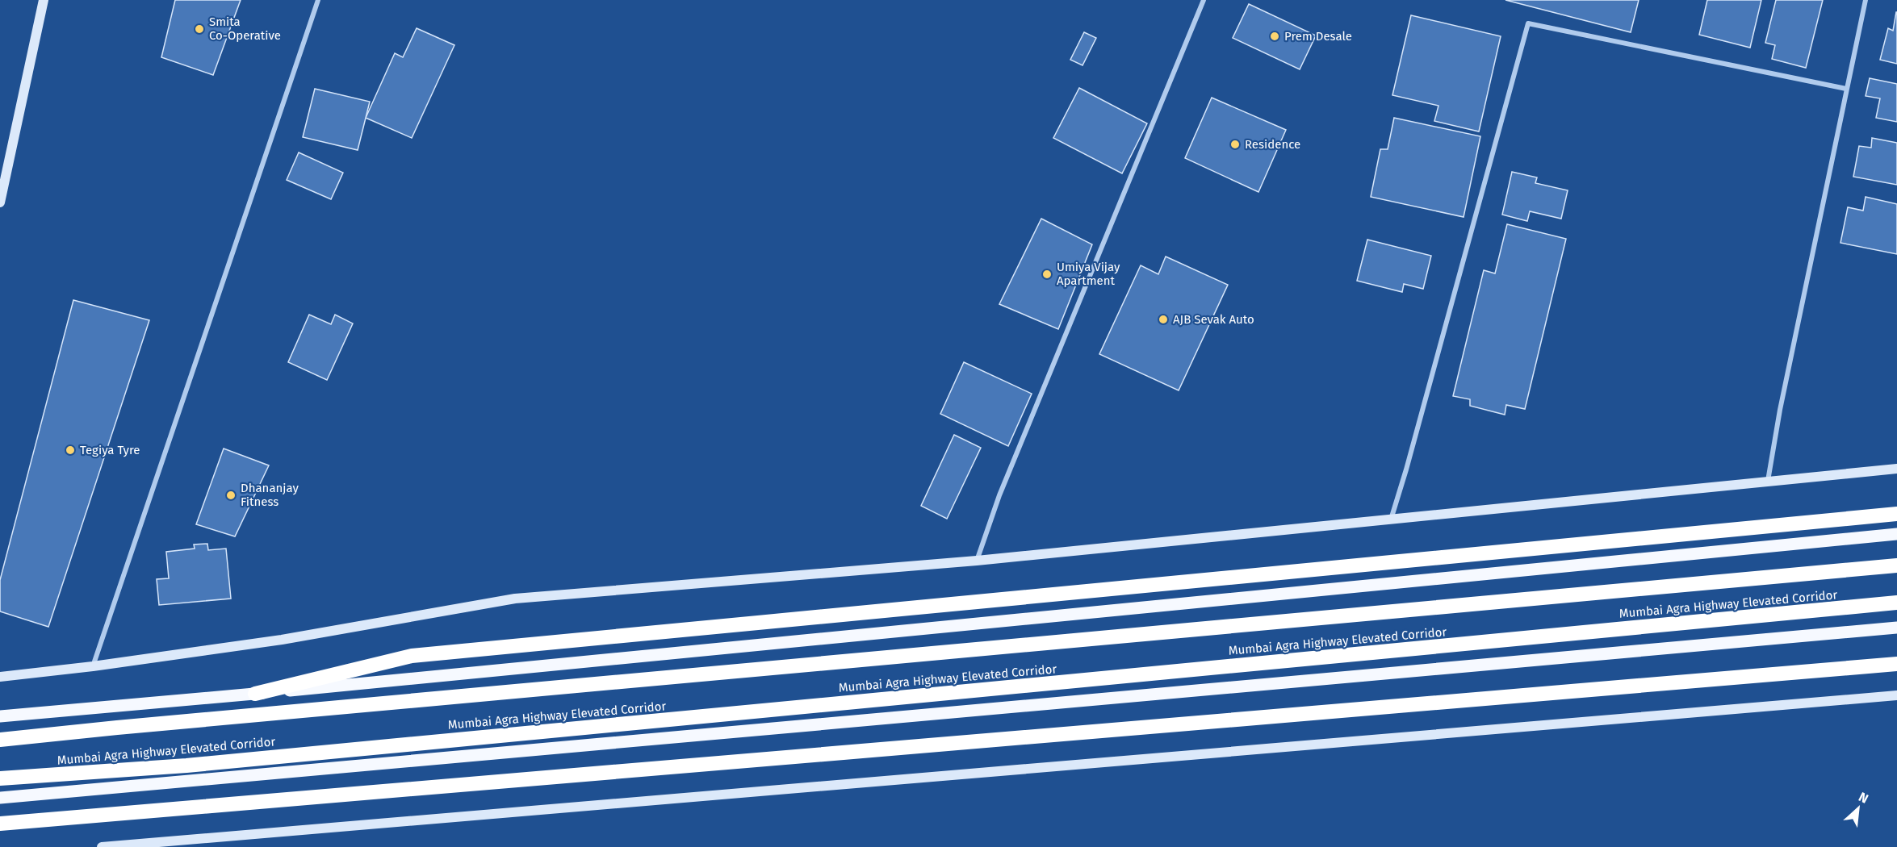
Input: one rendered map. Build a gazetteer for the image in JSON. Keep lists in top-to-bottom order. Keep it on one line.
{"streets":{"highway":["Mumbai Agra Highway Elevated Corridor"]},"places":["Smita Co-Operative","Prem Desale","Residence","Umiya Vijay Apartment","AJB Sevak Auto","Tegiya Tyre","Dhananjay Fitness"],"north":"top right"}
